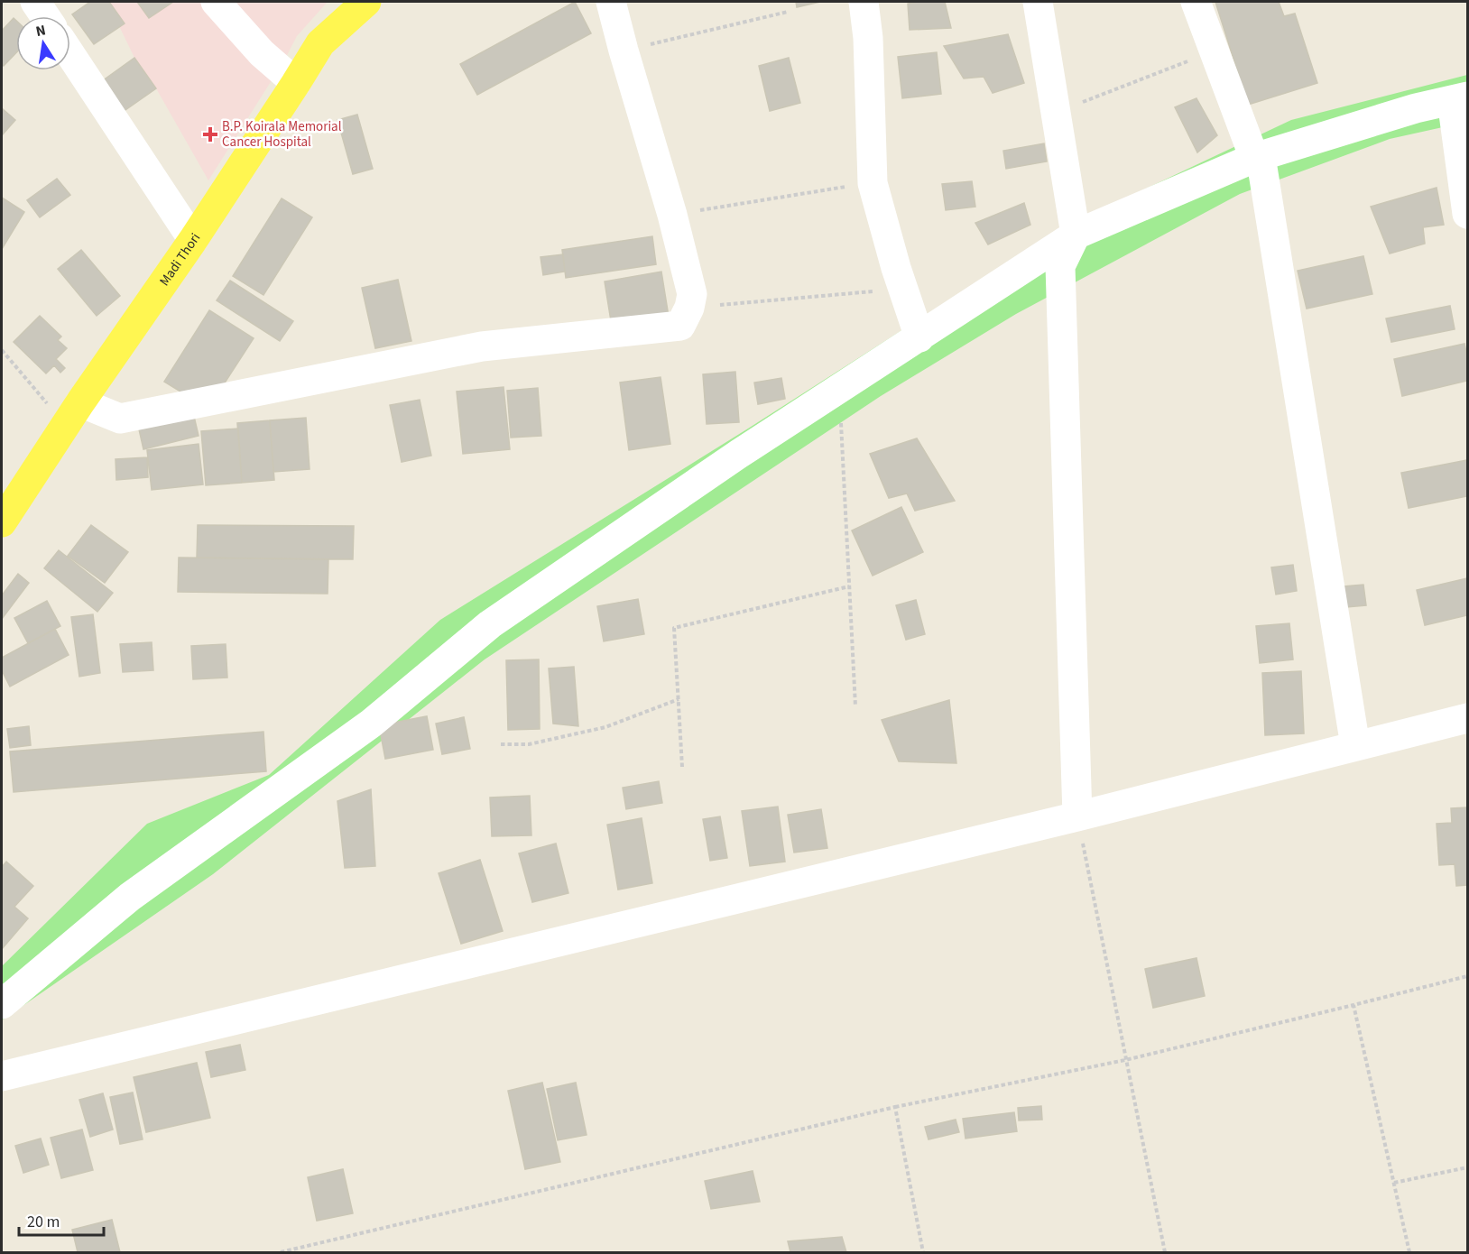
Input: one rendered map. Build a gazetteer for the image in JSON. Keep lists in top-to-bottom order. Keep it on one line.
{"streets":{"main road":["Madi Thori"]},"places":{"health":["B.P. Koirala Memorial Cancer Hospital"]},"scale_bar":"20 m","north":"top"}
